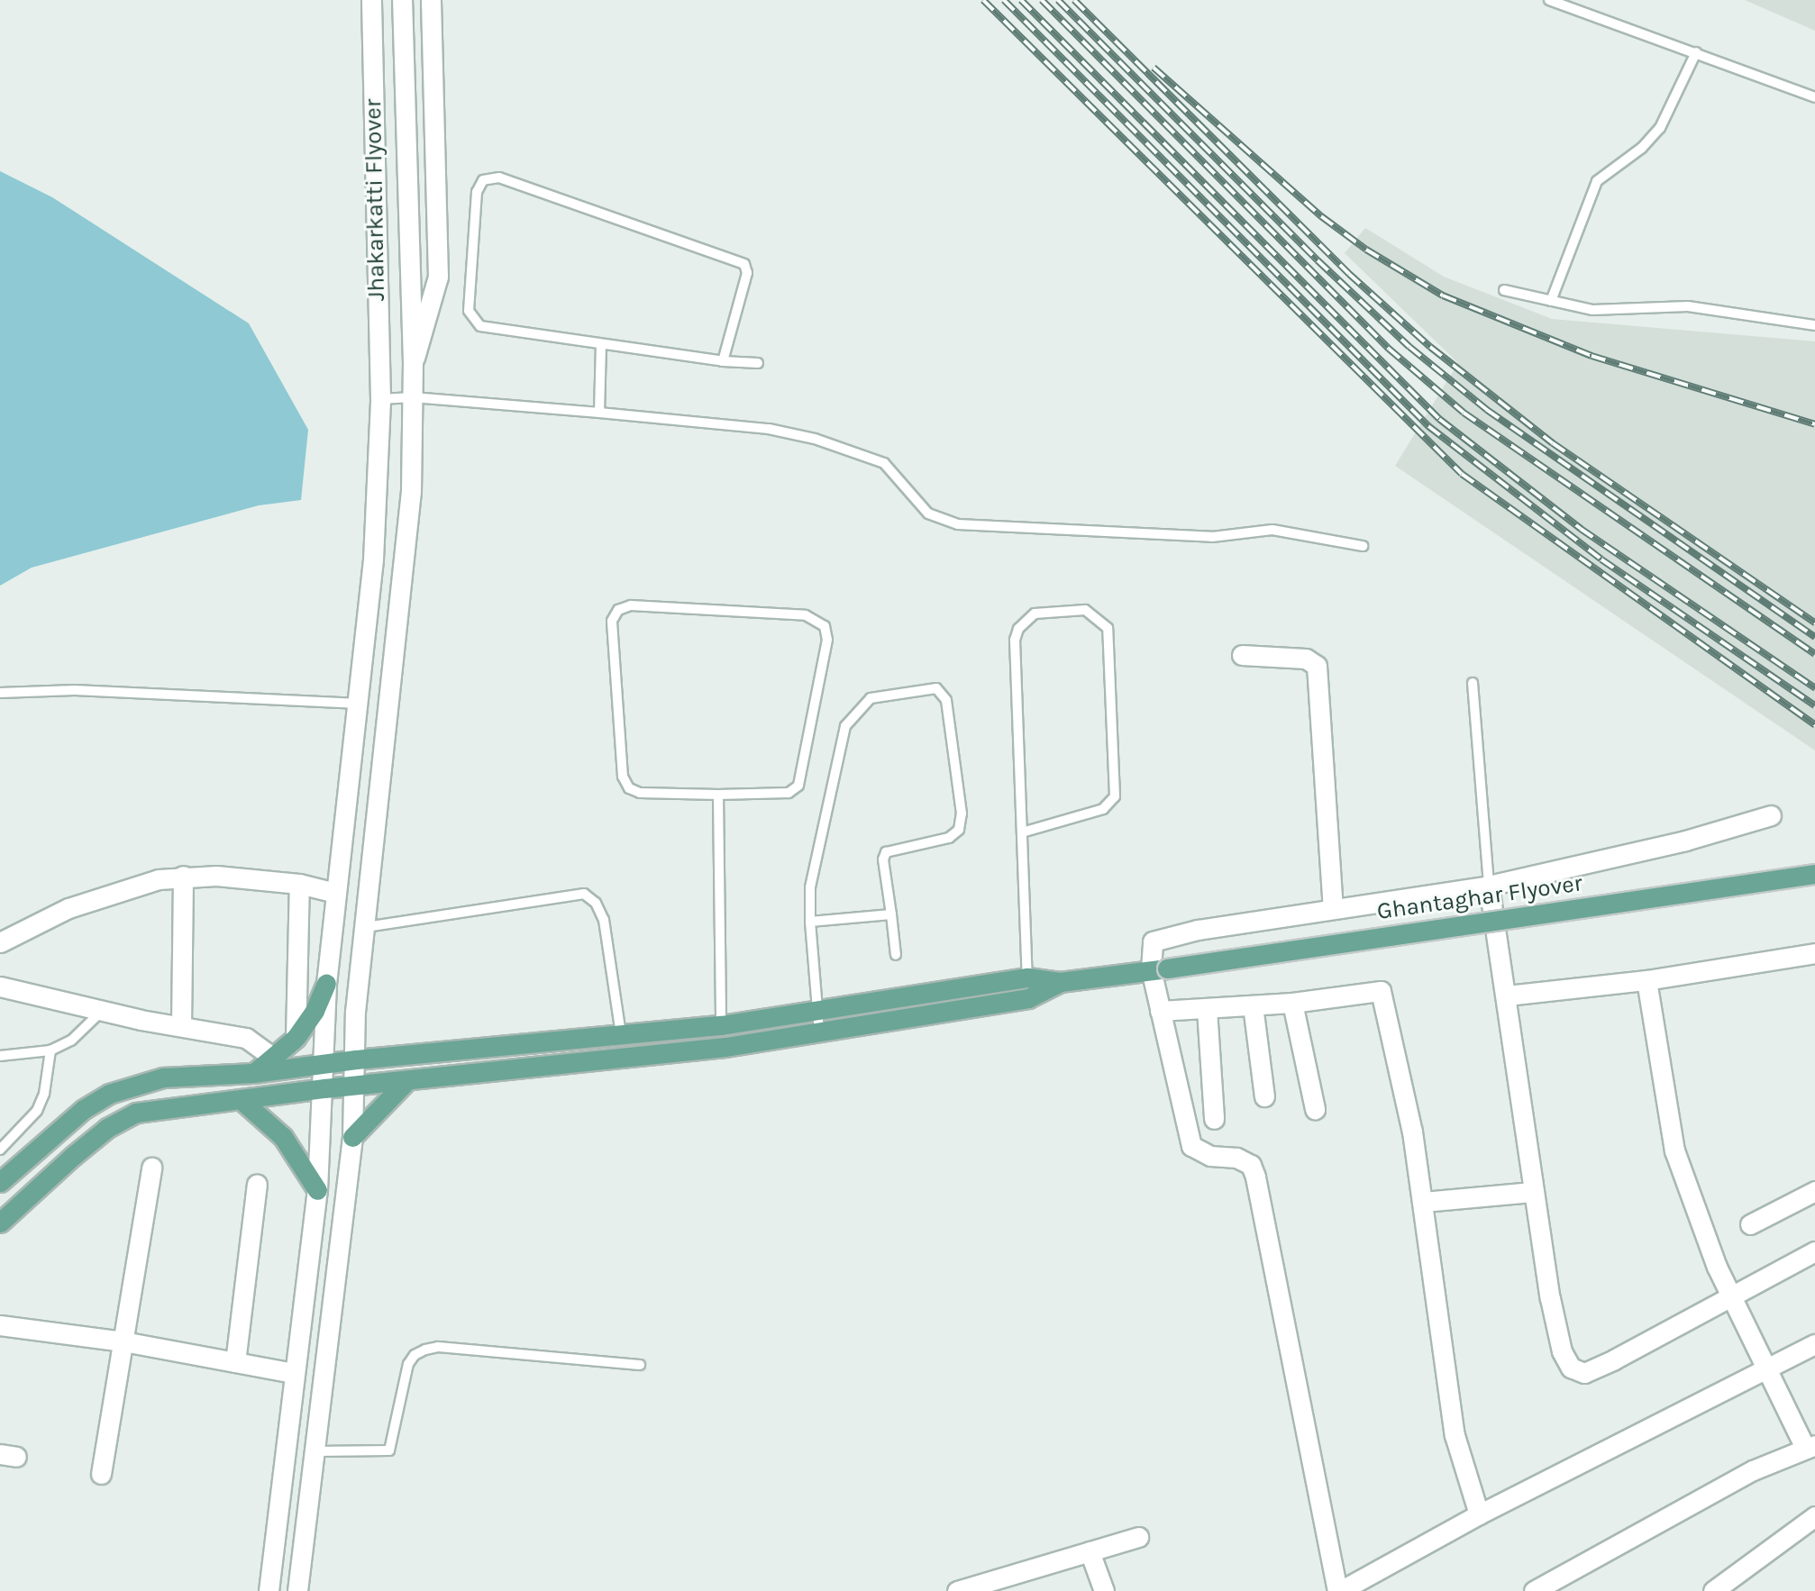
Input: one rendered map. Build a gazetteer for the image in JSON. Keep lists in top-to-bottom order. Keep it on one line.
{"streets":{"main road":["Ghantaghar Flyover"],"street":["Jhakarkatti Flyover"]}}
